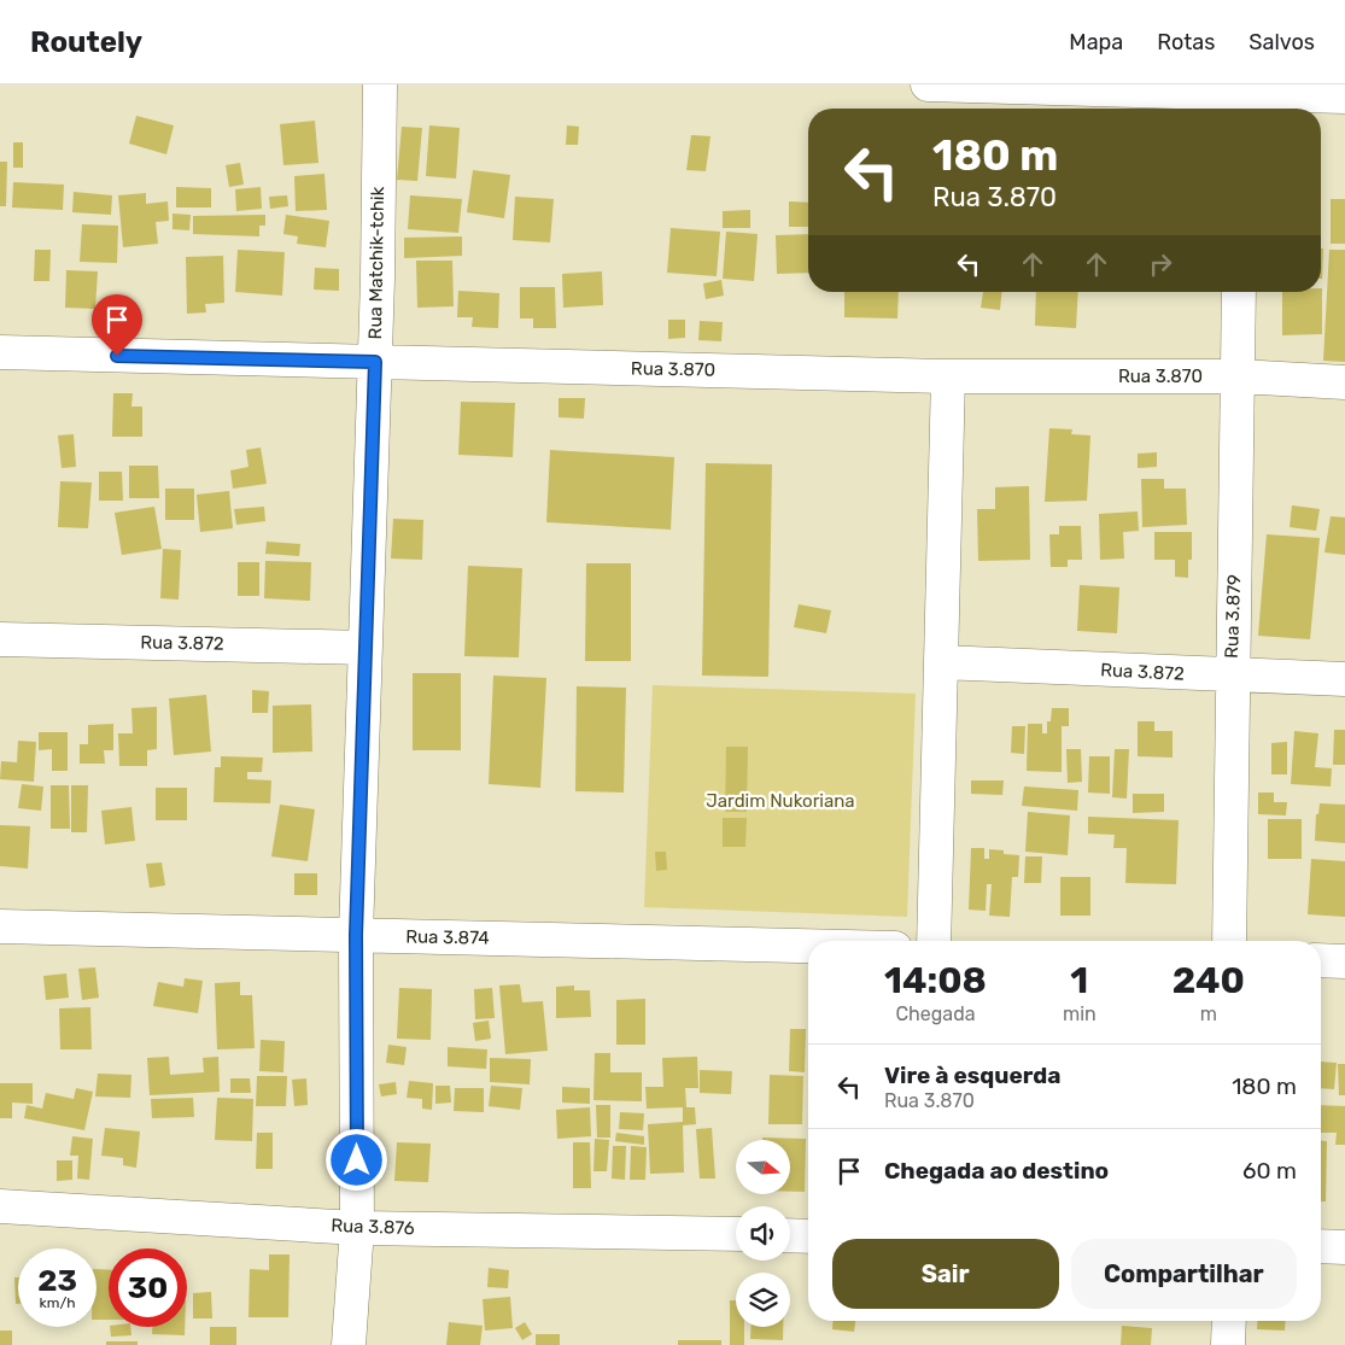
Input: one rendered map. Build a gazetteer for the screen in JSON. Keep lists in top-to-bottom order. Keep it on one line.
{"streets":{"street":["Rua Matchik-tchik","Rua 3.870","Rua 3.879","Rua 3.872","Rua 3.874","Rua 3.876"]},"crossings":[["Rua Matchik-tchik","Rua 3.870"],["Rua Matchik-tchik","Rua 3.872"],["Rua Matchik-tchik","Rua 3.874"],["Rua Matchik-tchik","Rua 3.876"],["Rua 3.870","Rua 3.879"],["Rua 3.879","Rua 3.872"]],"parks":["Jardim Nukoriana"],"north":"right","page":{"header":"Routely","nav":["Mapa","Rotas","Salvos"],"turn":["180 m","Rua 3.870"],"eta":["14:08","Chegada","1","min","240","m"],"list":[{"name":"Vire à esquerda","note":"Rua 3.870","value":"180 m"},{"name":"Chegada ao destino","value":"60 m"}],"buttons":["Sair","Compartilhar"],"speed":"23 km/h","limit":"30"}}
